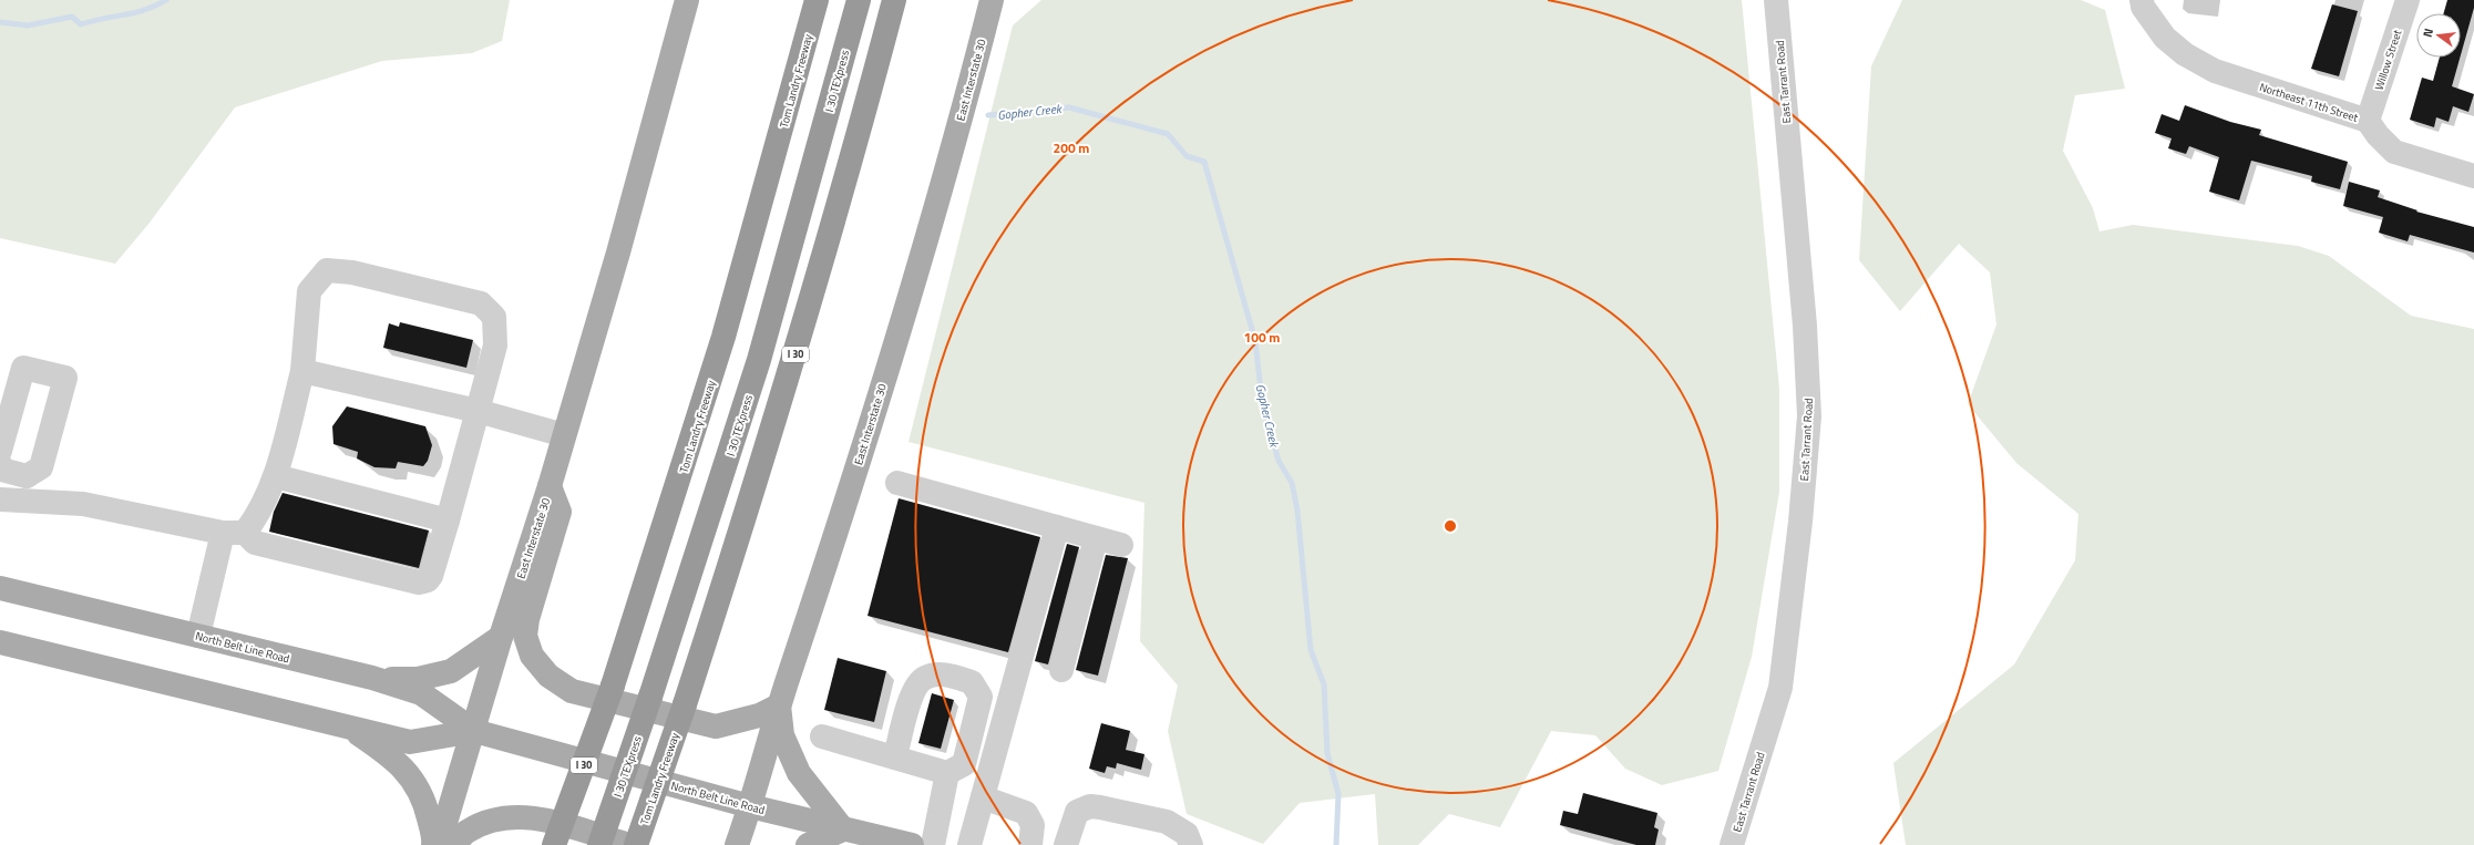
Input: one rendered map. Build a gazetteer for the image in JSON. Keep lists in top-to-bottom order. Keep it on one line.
{"streets":{"highway":["Tom Landry Freeway","I 30 TEXpress","I 30"],"main road":["East Interstate 30","North Belt Line Road"],"street":["Willow Street","East Tarrant Road","Northeast 11th Street"]},"crossings":[["Willow Street","Northeast 11th Street"],["East Interstate 30","North Belt Line Road"]],"water":["Gopher Creek"],"north":"left","rings":["200 m","100 m"]}
